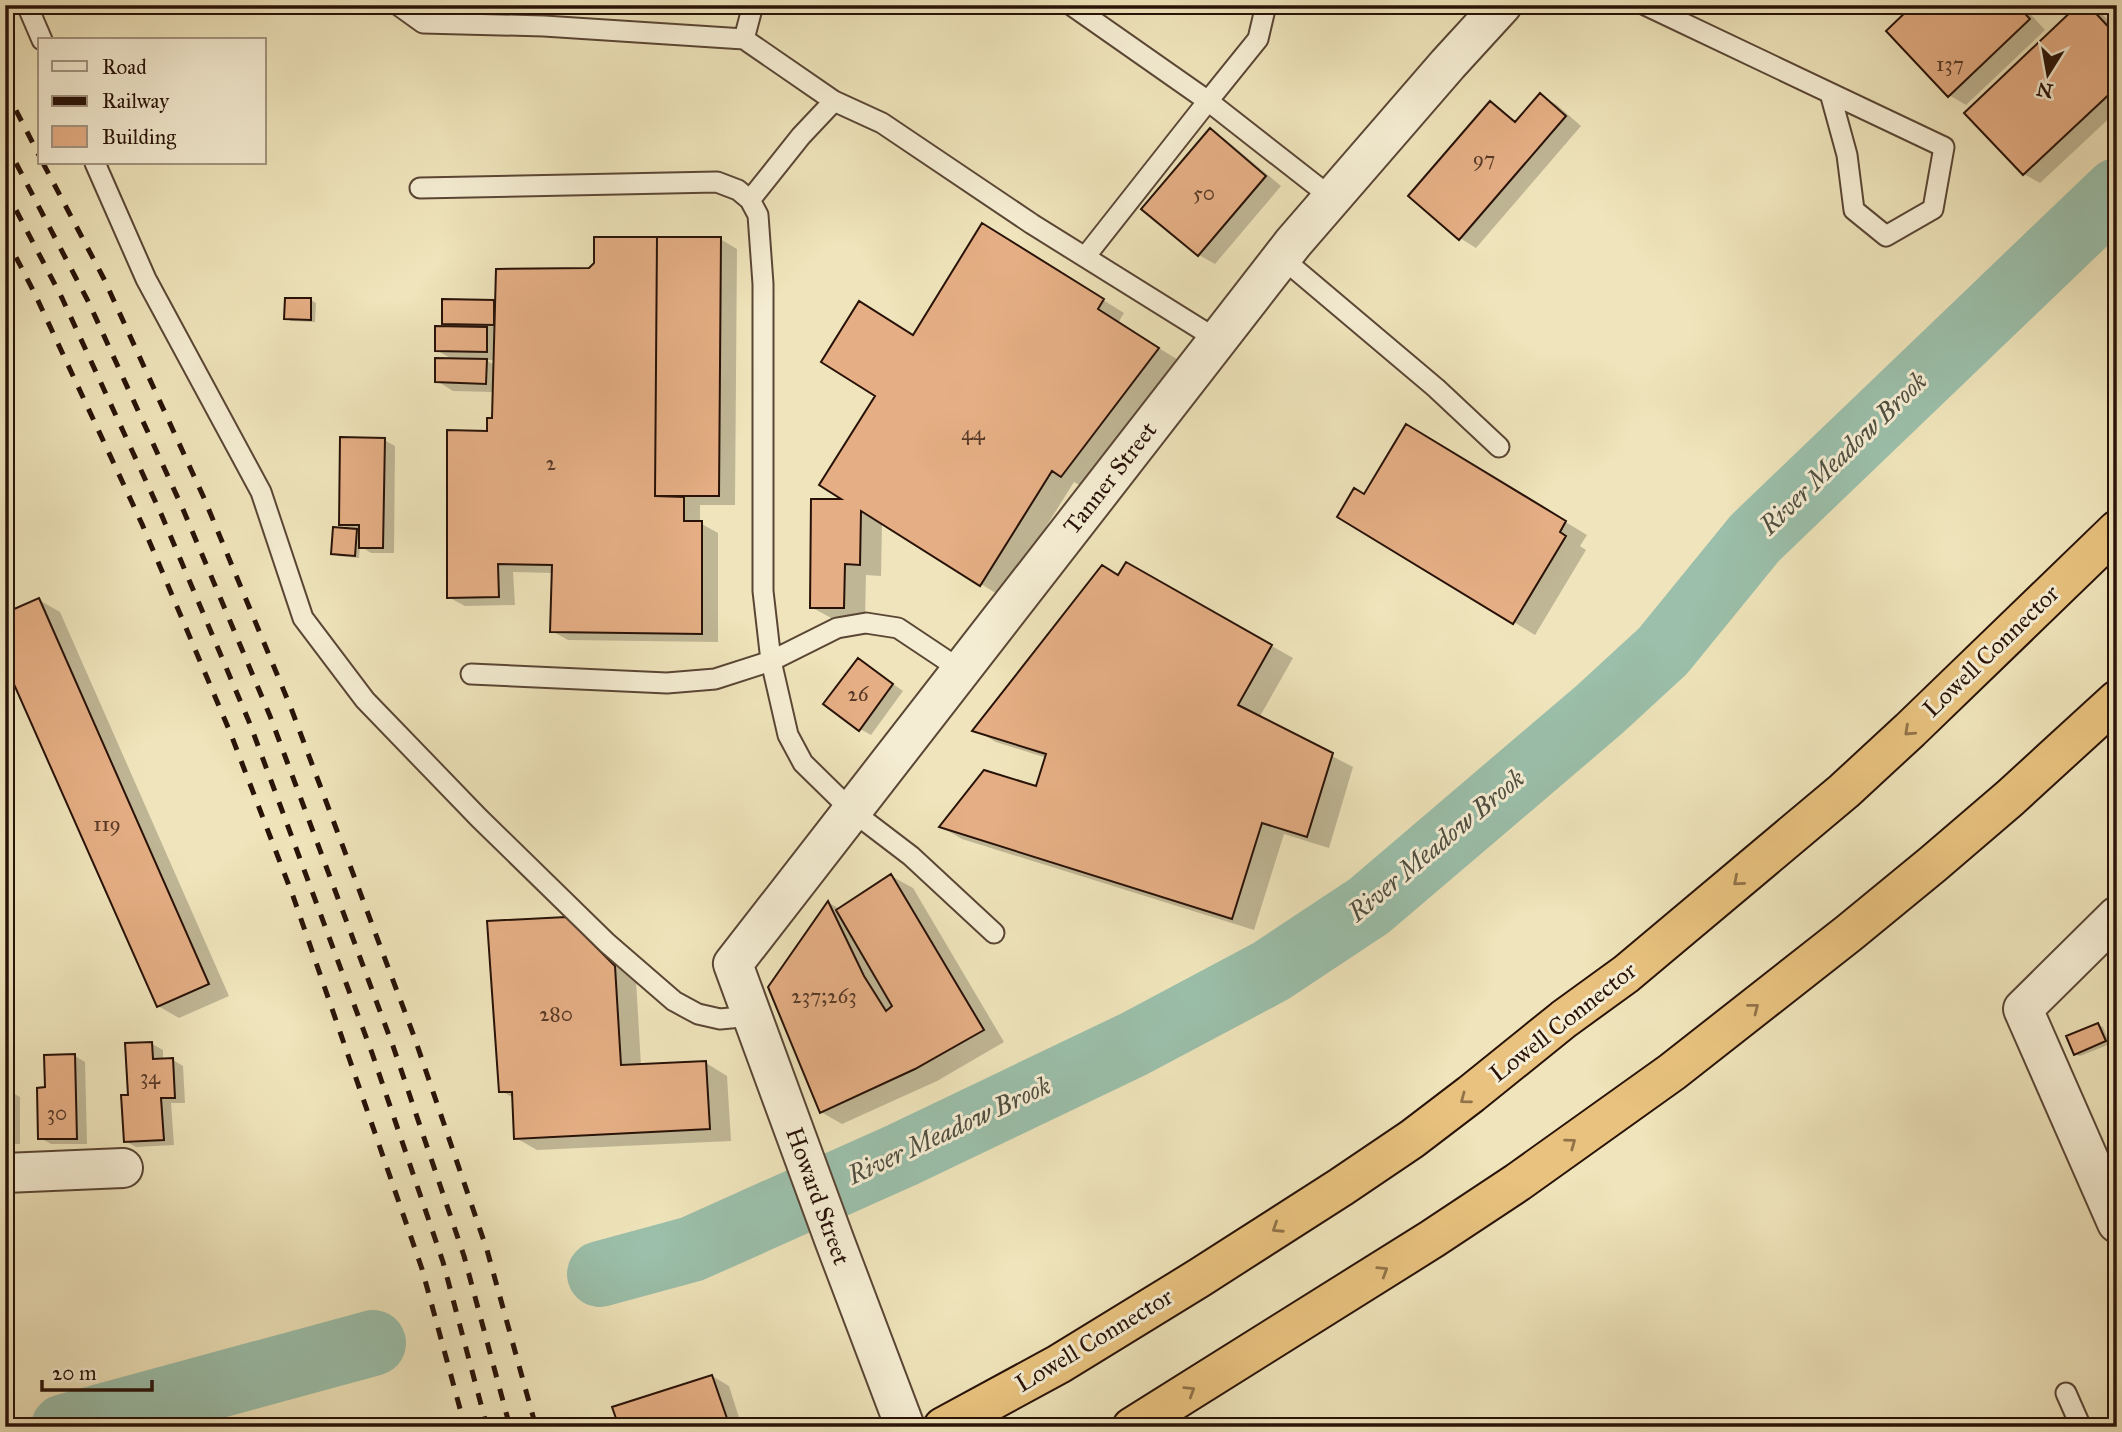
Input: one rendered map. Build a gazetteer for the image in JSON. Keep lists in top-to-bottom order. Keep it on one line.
{"streets":{"highway":["Lowell Connector"],"street":["Tanner Street","Howard Street"]},"crossings":[["Tanner Street","Howard Street"]],"water":["River Meadow Brook"],"house_numbers":["137","97","50","44","2","26","119","237;263","280","34","30"],"legend":["Road","Railway","Building"],"scale_bar":"20 m","north":"bottom"}
